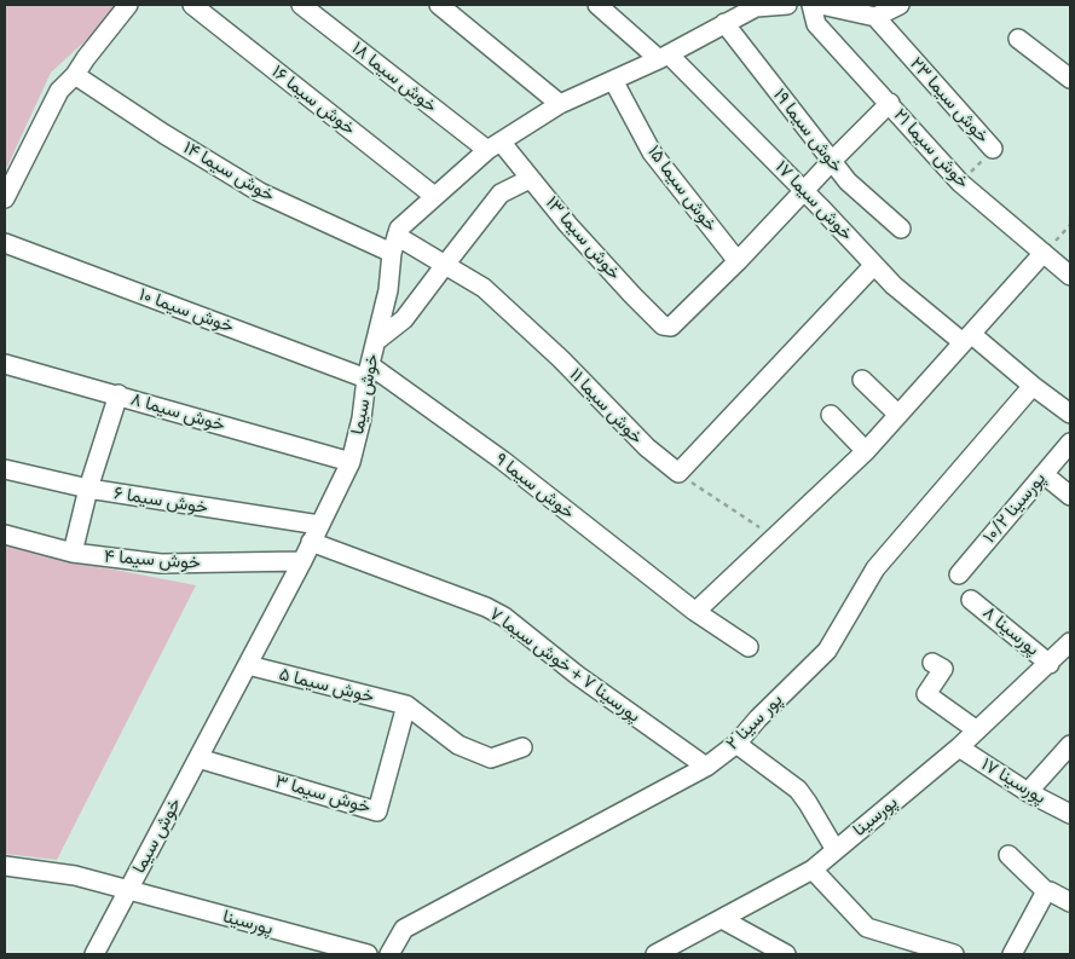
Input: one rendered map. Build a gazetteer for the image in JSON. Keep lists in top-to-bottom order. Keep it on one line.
{"streets":{"street":["خوش سیما ۱۸","خوش سیما ۱۶","خوش سیما ۲۳","خوش سیما ۱۹","خوش سیما ۲۱","خوش سیما ۱۴","خوش سیما ۱۵","خوش سیما ۱۷","خوش سیما ۱۳","خوش سیما ۱۰","خوش سیما","خوش سیما ۱۱","خوش سیما ۸","خوش سیما ۹","خوش سیما ۶","پورسینا ۱۰/۲","خوش سیما ۴","پورسینا ۸","پورسینا ۷ + خوش سیما ۷","خوش سیما ۵","پور سینا ۲","پورسینا ۱۷","خوش سیما ۳","پورسینا"]},"crossings":[["خوش سیما ۱۸","خوش سیما ۱۳"],["خوش سیما ۲۳","خوش سیما ۲۱"],["خوش سیما ۱۴","خوش سیما"],["خوش سیما ۱۴","خوش سیما ۱۱"],["خوش سیما ۱۵","خوش سیما ۱۳"],["خوش سیما ۱۷","پور سینا ۲"],["خوش سیما ۱۰","خوش سیما"],["خوش سیما ۱۰","خوش سیما ۹"],["خوش سیما","خوش سیما ۱۱"],["خوش سیما","خوش سیما ۸"],["خوش سیما","خوش سیما ۹"],["خوش سیما","خوش سیما ۶"],["خوش سیما","خوش سیما ۴"],["خوش سیما","پورسینا ۷ + خوش سیما ۷"],["خوش سیما","خوش سیما ۵"],["خوش سیما","خوش سیما ۳"],["خوش سیما","پورسینا"],["خوش سیما ۶","پورسینا ۷ + خوش سیما ۷"],["پورسینا ۸","پورسینا"],["پورسینا ۷ + خوش سیما ۷","پور سینا ۲"],["خوش سیما ۵","خوش سیما ۳"],["پورسینا ۱۷","پورسینا"]]}
